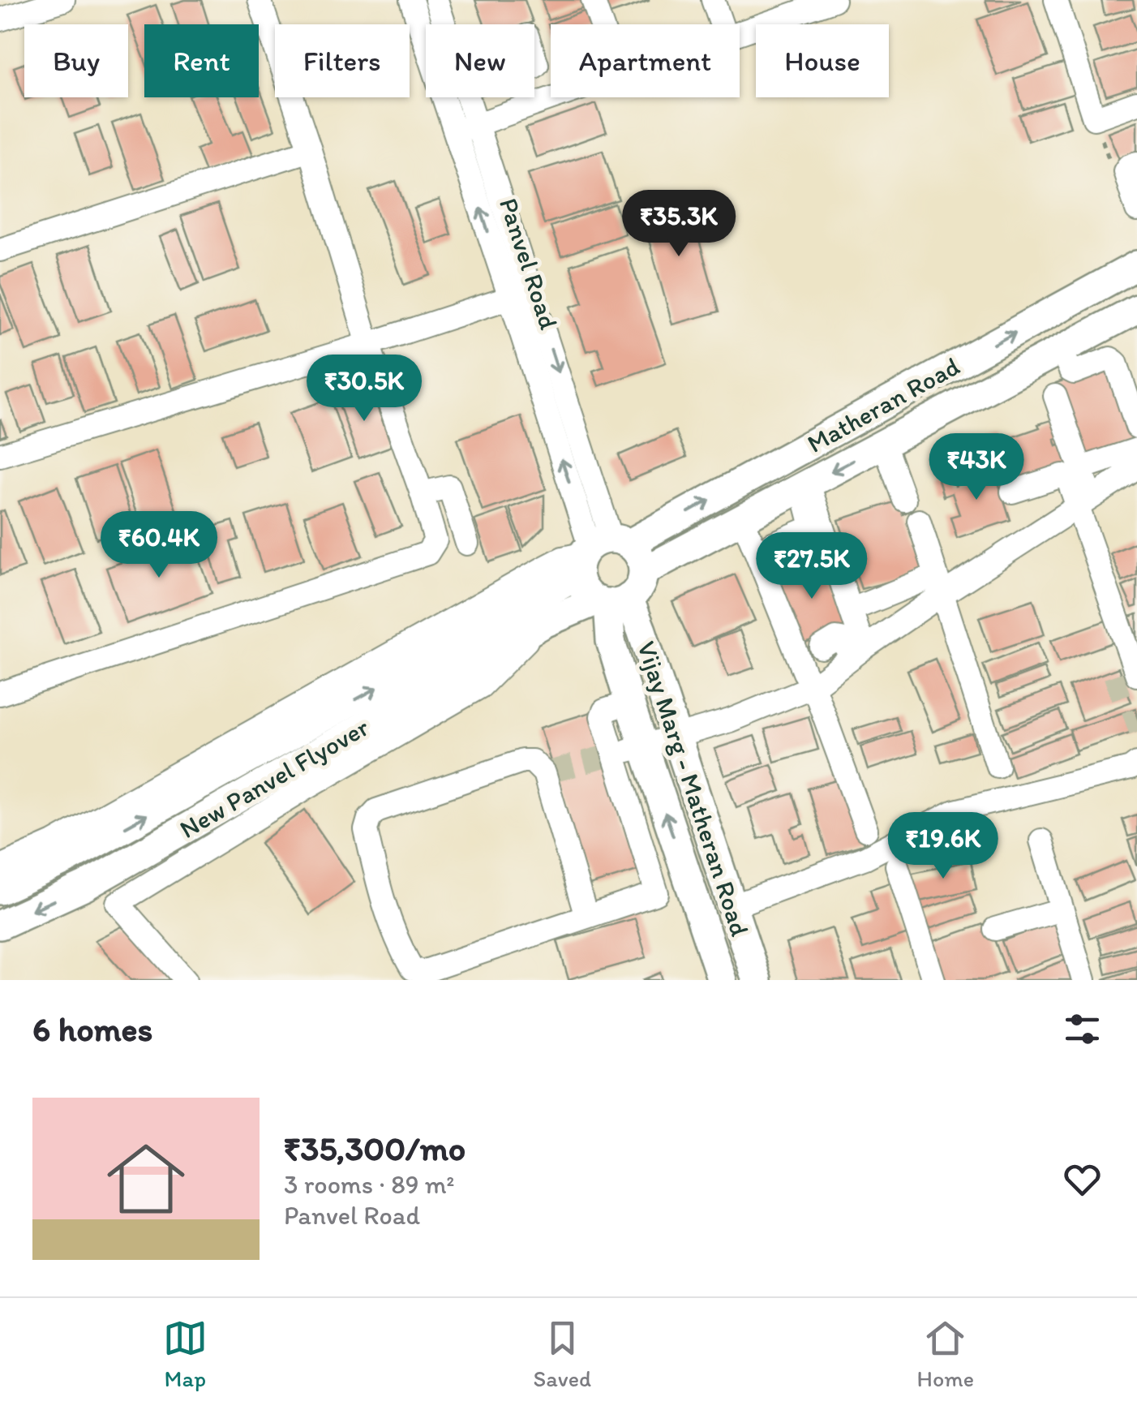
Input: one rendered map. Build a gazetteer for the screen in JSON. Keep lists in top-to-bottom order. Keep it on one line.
{"streets":{"main road":["Matheran Road","New Panvel Flyover","Vijay Marg - Matheran Road"],"street":["Panvel Road"]},"crossings":[["Panvel Road","Matheran Road"],["Panvel Road","Vijay Marg - Matheran Road"],["Matheran Road","New Panvel Flyover"],["Matheran Road","Vijay Marg - Matheran Road"]],"page":{"chip":["Buy","Rent","Filters","New","Apartment","House"],"price":["₹35.3K","₹30.5K","₹43K","₹60.4K","₹27.5K","₹19.6K"],"heading":"6 homes","list":[{"name":"₹35,300/mo","note":"3 rooms · 89 m² · Panvel Road"}],"tabs":["Map","Saved","Home"]}}
